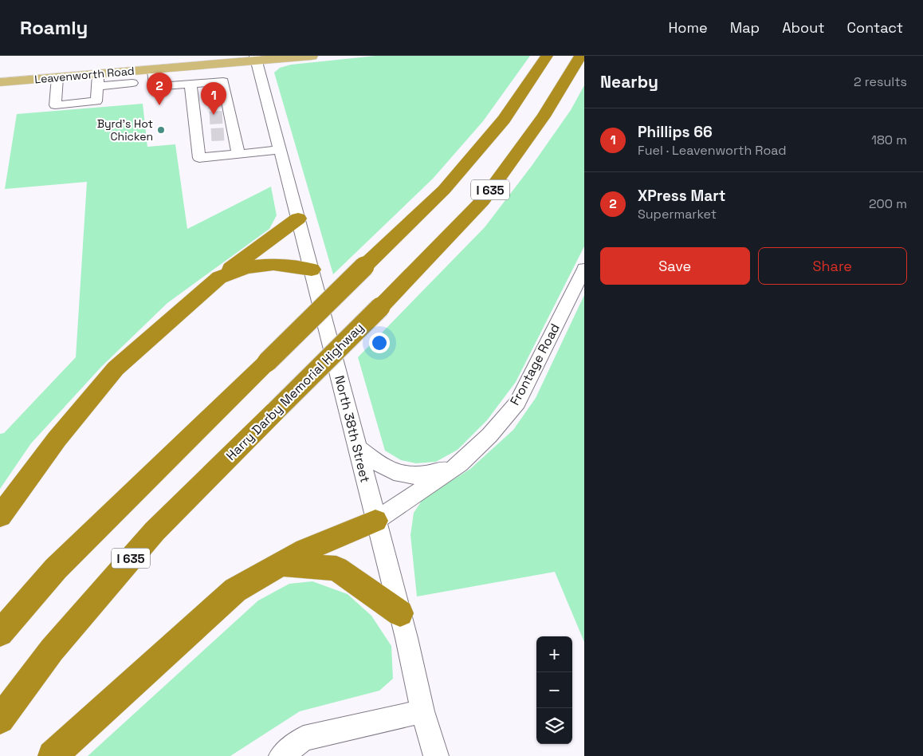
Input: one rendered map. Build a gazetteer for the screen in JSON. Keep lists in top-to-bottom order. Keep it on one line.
{"streets":{"highway":["I 635","Harry Darby Memorial Highway"],"main road":["Leavenworth Road"],"street":["Frontage Road","North 38th Street"]},"crossings":[["Leavenworth Road","North 38th Street"],["Frontage Road","North 38th Street"]],"places":["Byrd's Hot Chicken"],"page":{"header":"Roamly","nav":["Home","Map","About","Contact"],"heading":["Nearby","2 results"],"pins":["2","1"],"list":[{"mark":"1","name":"Phillips 66","note":"Fuel · Leavenworth Road","value":"180 m"},{"mark":"2","name":"XPress Mart","note":"Supermarket","value":"200 m"}],"buttons":["Save","Share"],"map_buttons":["+","−"]}}
